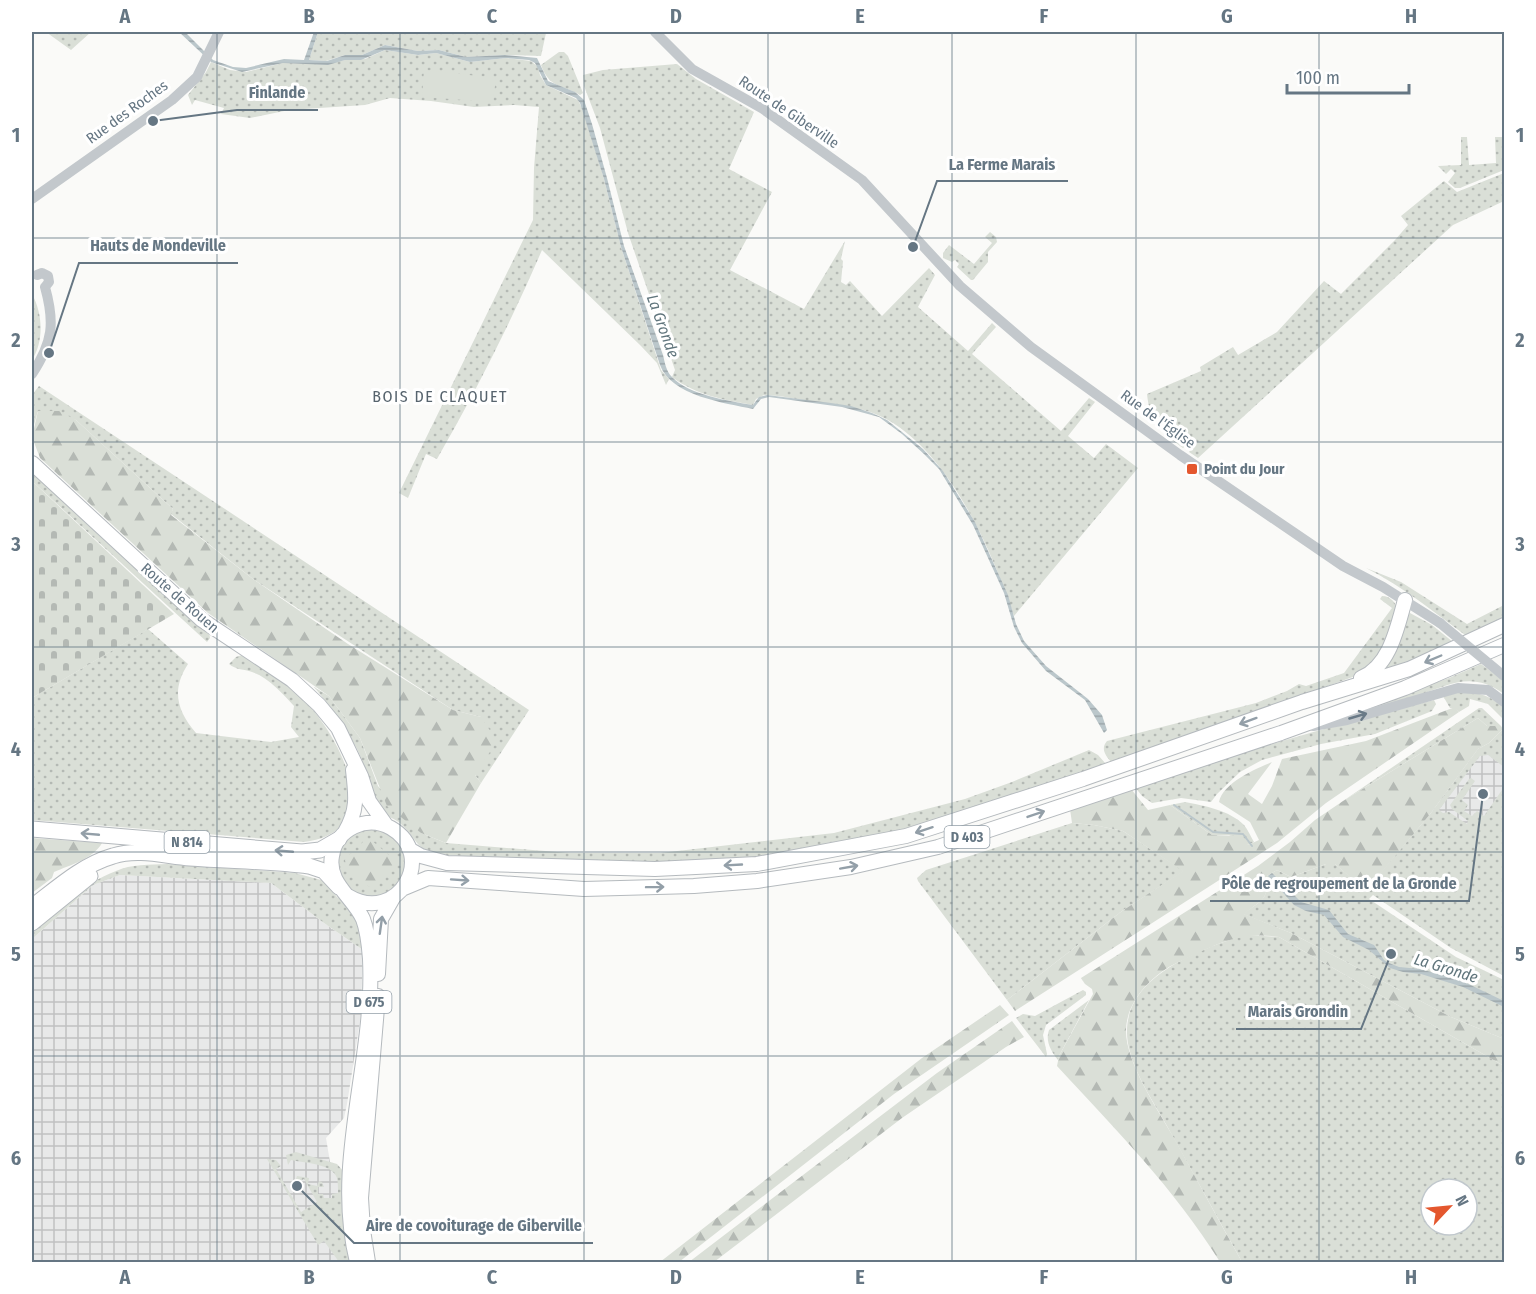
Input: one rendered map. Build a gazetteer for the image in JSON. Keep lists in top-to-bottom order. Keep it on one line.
{"streets":{"highway":["N 814"],"main road":["Route de Rouen","D 403","D 675"],"street":["Rue des Roches","Route de Giberville","Rue de l'Église"]},"crossings":[["Route de Giberville","Rue de l'Église"],["Route de Rouen","D 403"],["Route de Rouen","N 814"],["Route de Rouen","D 675"],["D 403","N 814"],["D 403","D 675"],["N 814","D 675"]],"districts":["BOIS DE CLAQUET"],"water":["La Gronde"],"places":{"other":["Finlande","La Ferme Marais","Hauts de Mondeville","Pôle de regroupement de la Gronde","Marais Grondin","Aire de covoiturage de Giberville"],"transit":["Point du Jour"]},"scale_bar":"100 m","north":"top right","grid":{"columns":["A","B","C","D","E","F","G","H"],"rows":["1","2","3","4","5","6"]}}
